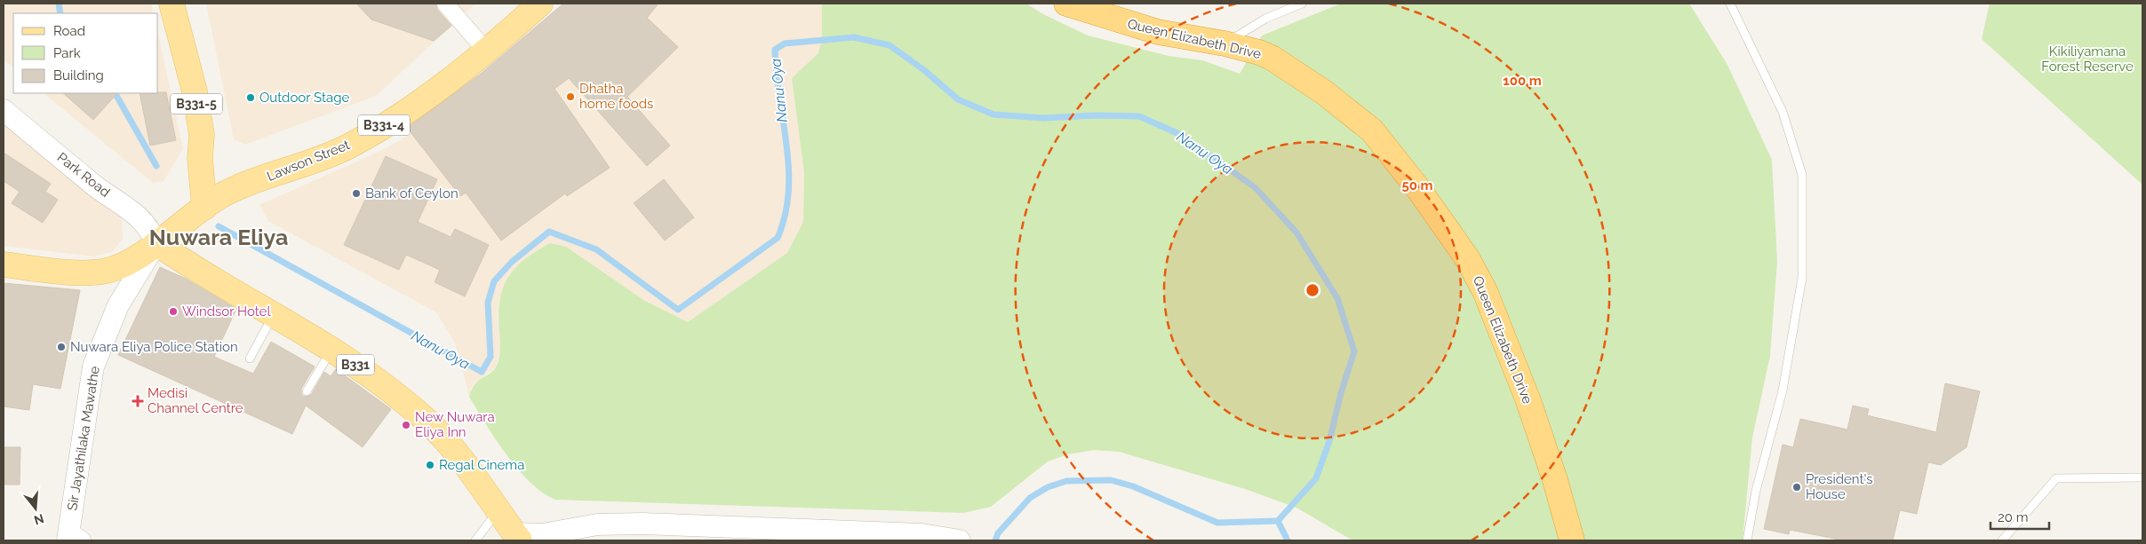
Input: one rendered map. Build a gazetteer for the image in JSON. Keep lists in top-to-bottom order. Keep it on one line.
{"streets":{"highway":["Queen Elizabeth Drive"],"main road":["B331-5","B331-4","Lawson Street","B331"],"street":["Park Road","Sir Jayathilaka Mawathe"]},"crossings":[["B331-5","Lawson Street"],["Lawson Street","Park Road"],["Lawson Street","B331"],["Lawson Street","Sir Jayathilaka Mawathe"],["Park Road","B331"],["Park Road","Sir Jayathilaka Mawathe"],["B331","Sir Jayathilaka Mawathe"]],"districts":["Nuwara Eliya"],"water":["Nanu Oya"],"parks":["Kikiliyamana Forest Reserve"],"places":{"other":["Dhatha home foods","Outdoor Stage","Bank of Ceylon","Windsor Hotel","Nuwara Eliya Police Station","New Nuwara Eliya Inn","Regal Cinema","President's House"],"health":["Medisi Channel Centre"]},"legend":["Road","Park","Building"],"scale_bar":"20 m","north":"bottom","rings":["100 m","50 m"]}
